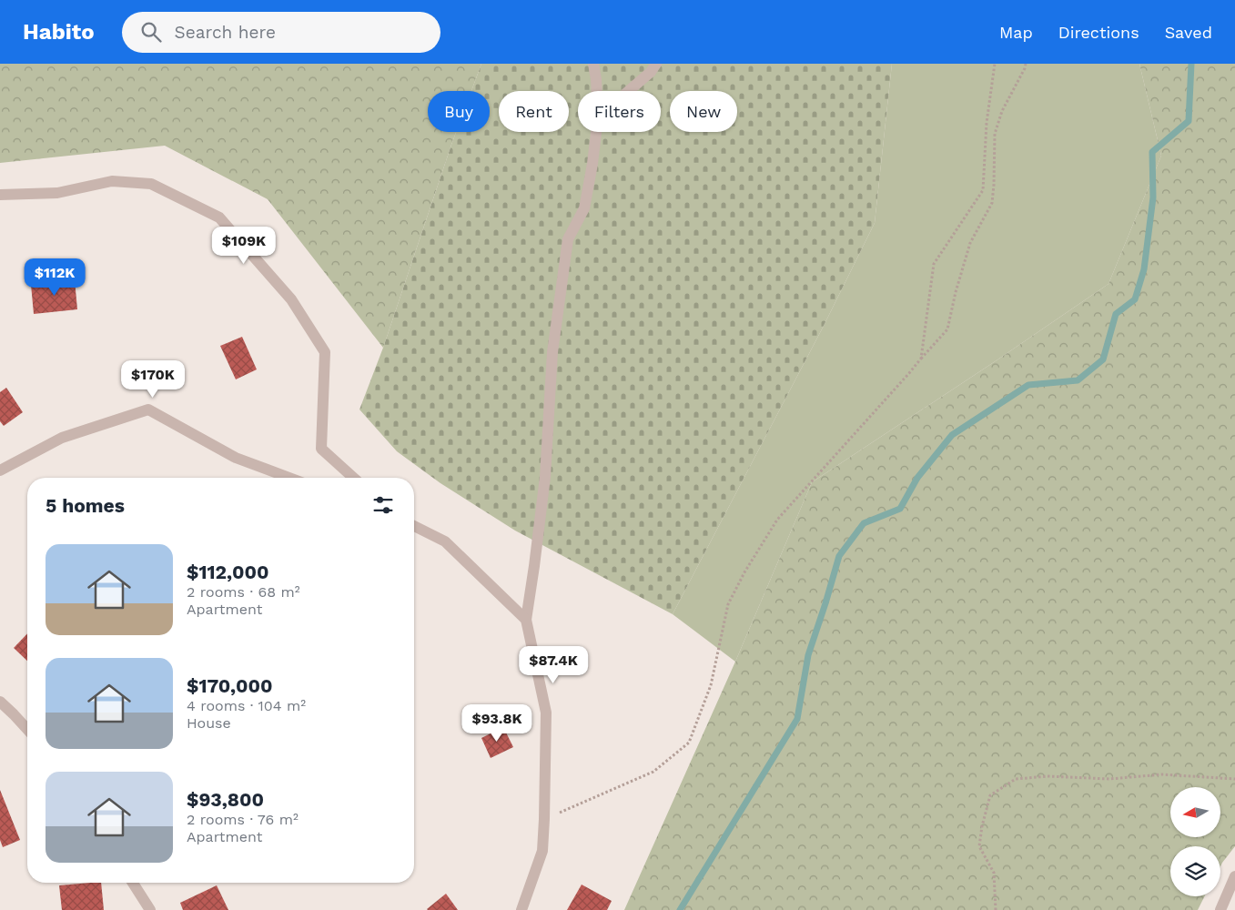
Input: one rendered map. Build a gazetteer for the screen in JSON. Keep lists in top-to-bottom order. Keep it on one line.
{"north":"left","page":{"header":"Habito","search":"Search here","nav":["Map","Directions","Saved"],"chip":["Buy","Rent","Filters","New"],"price":["$109K","$112K","$170K","$87.4K","$93.8K"],"heading":"5 homes","list":[{"name":"$112,000","note":"2 rooms · 68 m² · Apartment"},{"name":"$170,000","note":"4 rooms · 104 m² · House"},{"name":"$93,800","note":"2 rooms · 76 m² · Apartment"}]}}
